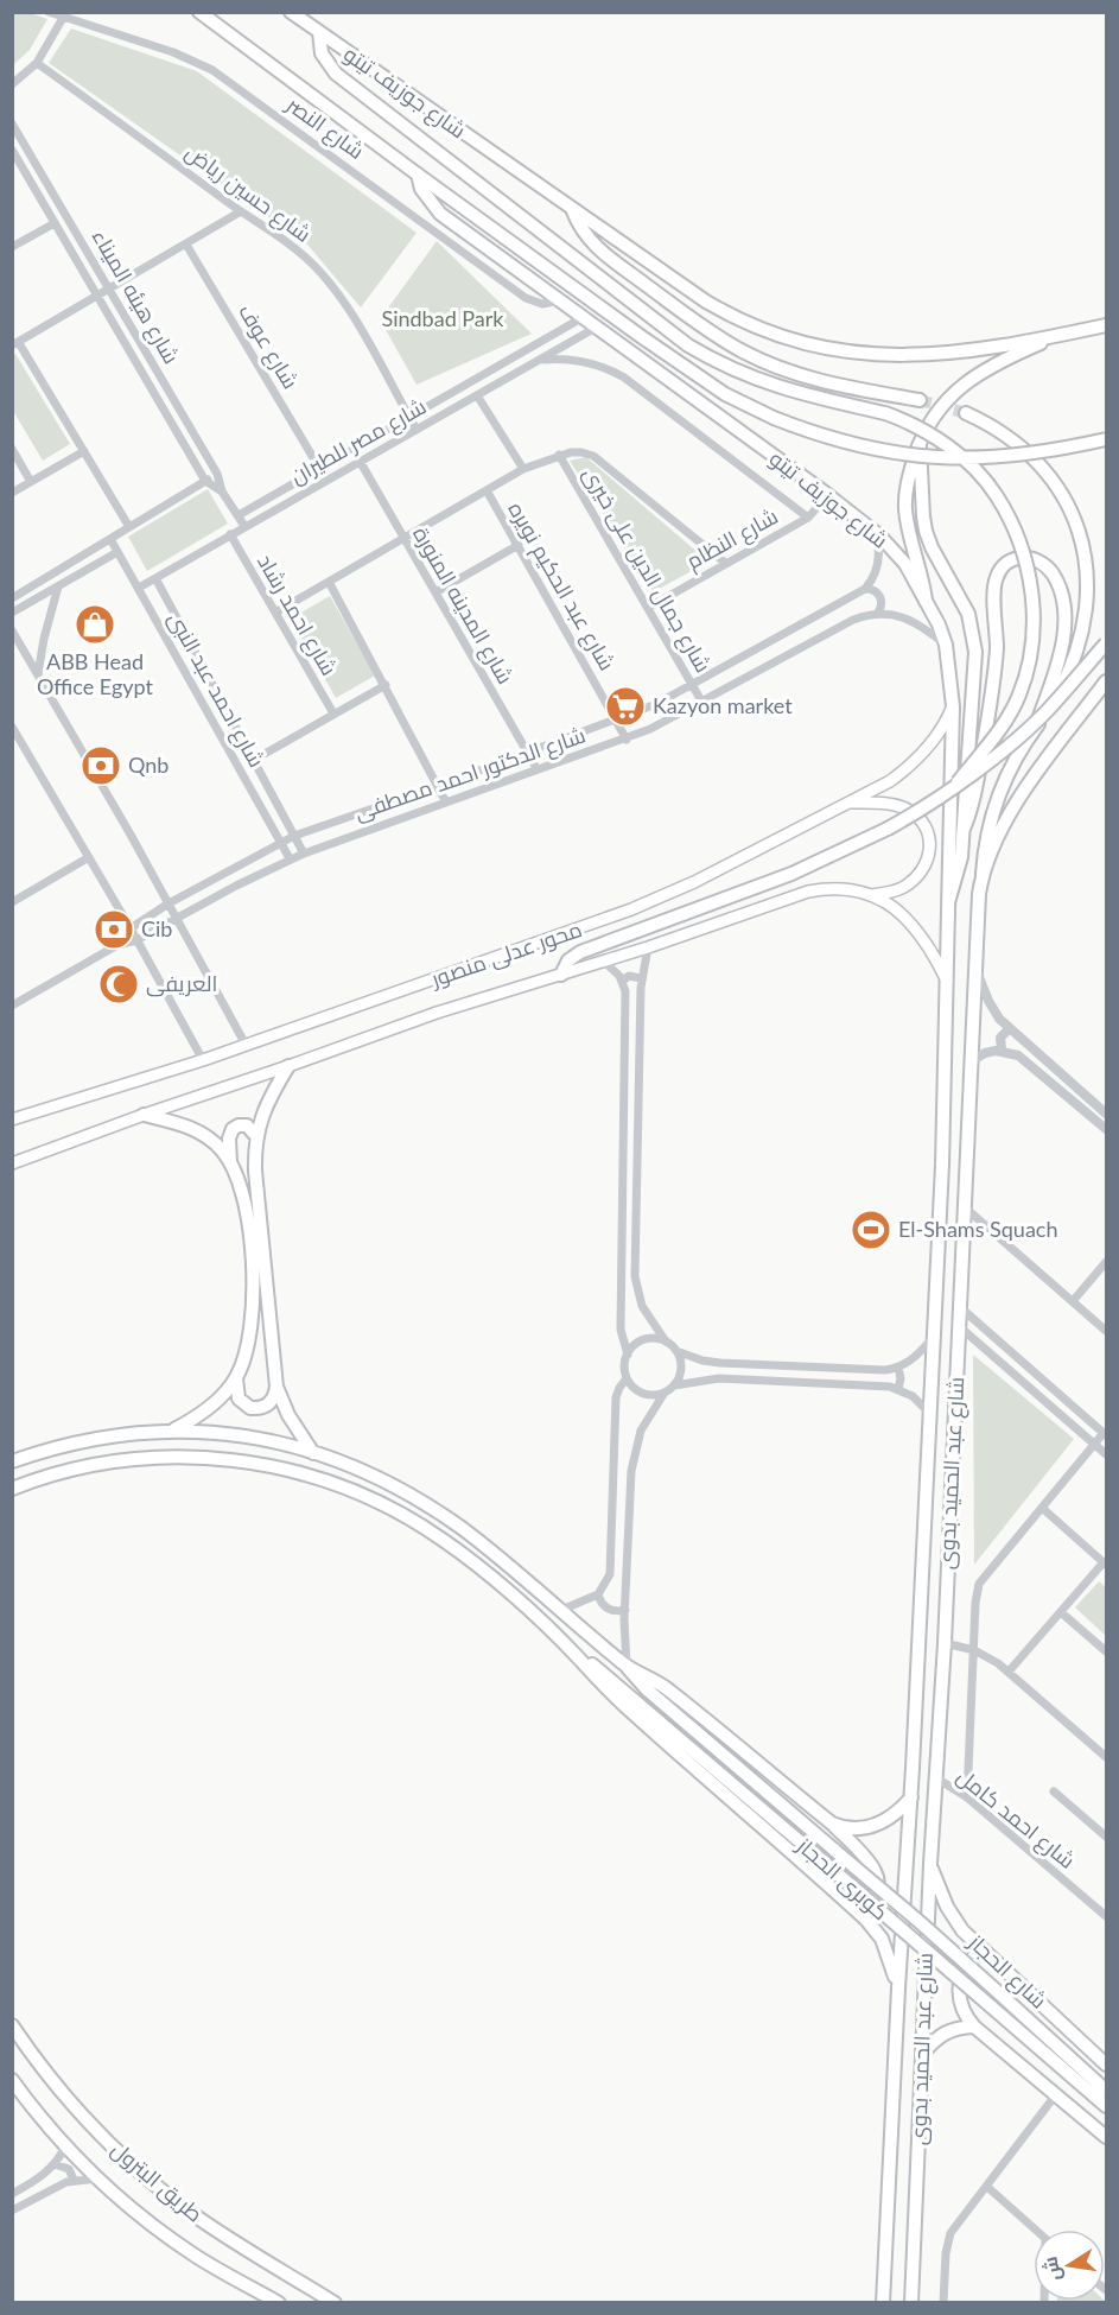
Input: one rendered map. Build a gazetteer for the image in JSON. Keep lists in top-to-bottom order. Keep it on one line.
{"streets":{"main road":["شارع جوزيف تيتو","محور عدلى منصور","شارع عبد الحميد بدوى","كوبرى الحجاز","شارع الحجاز","طريق البترول"],"street":["شارع النصر","شارع حسين رياض","شارع هيئه الميناء","شارع عوف","شارع مصر للطيران","شارع النظام","شارع جمال الدين على خيرى","شارع عبد الحكيم نويره","شارع المدينه المنورة","شارع احمد رشاد","شارع احمد عبد النبى","شارع الدكتور احمد مصطفى","شارع احمد كامل"]},"crossings":[["شارع جوزيف تيتو","شارع النصر"],["شارع جوزيف تيتو","شارع مصر للطيران"],["شارع جوزيف تيتو","شارع النظام"],["شارع جوزيف تيتو","محور عدلى منصور"],["شارع جوزيف تيتو","شارع عبد الحميد بدوى"],["شارع حسين رياض","شارع مصر للطيران"],["شارع هيئه الميناء","شارع مصر للطيران"],["شارع عوف","شارع مصر للطيران"],["شارع مصر للطيران","شارع المدينه المنورة"],["شارع مصر للطيران","شارع احمد رشاد"],["شارع مصر للطيران","شارع احمد عبد النبى"],["شارع النظام","شارع جمال الدين على خيرى"],["شارع جمال الدين على خيرى","شارع الدكتور احمد مصطفى"],["شارع عبد الحكيم نويره","شارع الدكتور احمد مصطفى"],["شارع المدينه المنورة","شارع الدكتور احمد مصطفى"],["شارع احمد عبد النبى","شارع الدكتور احمد مصطفى"],["محور عدلى منصور","شارع عبد الحميد بدوى"],["شارع عبد الحميد بدوى","شارع احمد كامل"],["شارع عبد الحميد بدوى","شارع الحجاز"]],"parks":["Sindbad Park"],"places":{"shop":["ABB Head Office Egypt"],"supermarket":["Kazyon market"],"bank":["Qnb","Cib"],"mosque":["العريفى"],"sports":["El-Shams Squach"]},"north":"left"}
